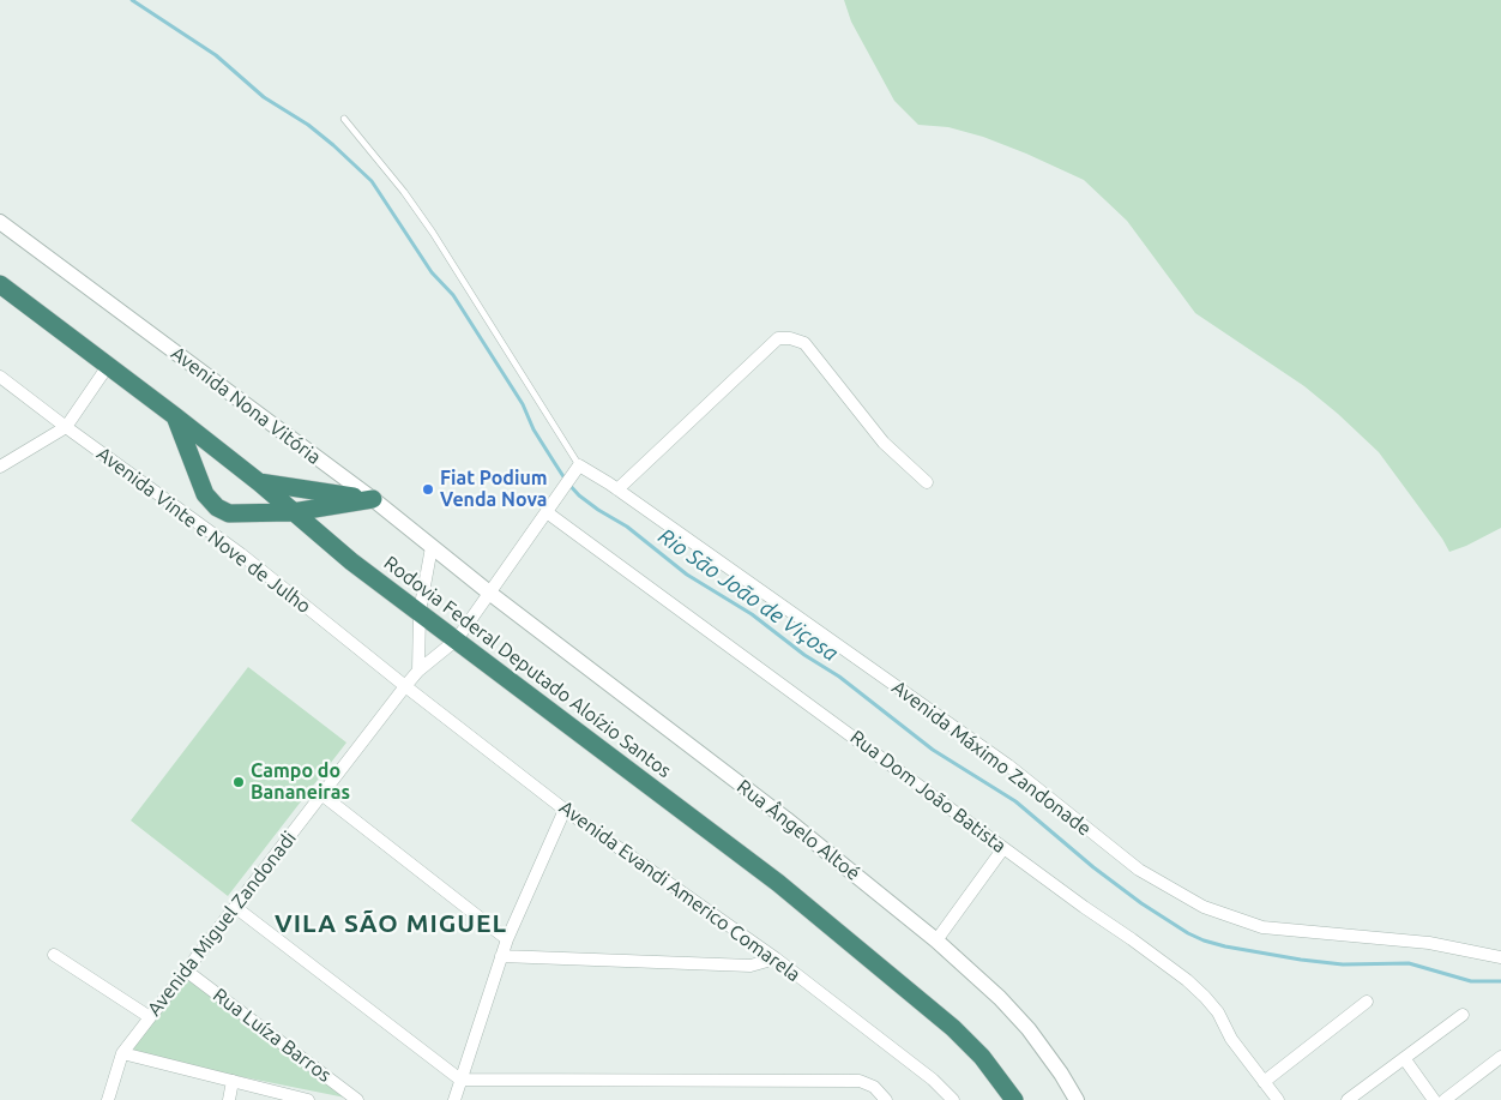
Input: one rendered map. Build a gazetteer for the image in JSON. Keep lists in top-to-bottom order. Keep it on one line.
{"streets":{"highway":["Rodovia Federal Deputado Aloízio Santos"],"street":["Avenida Nona Vitória","Avenida Vinte e Nove de Julho","Avenida Máximo Zandonade","Rua Dom João Batista","Rua Ângelo Altoé","Avenida Evandi Americo Comarela","Avenida Miguel Zandonadi","Rua Luíza Barros"]},"crossings":[["Avenida Nona Vitória","Rua Ângelo Altoé"],["Avenida Nona Vitória","Avenida Miguel Zandonadi"],["Avenida Vinte e Nove de Julho","Avenida Evandi Americo Comarela"],["Avenida Vinte e Nove de Julho","Avenida Miguel Zandonadi"],["Rodovia Federal Deputado Aloízio Santos","Avenida Miguel Zandonadi"],["Rua Dom João Batista","Avenida Miguel Zandonadi"],["Rua Ângelo Altoé","Avenida Miguel Zandonadi"],["Avenida Evandi Americo Comarela","Avenida Miguel Zandonadi"],["Avenida Miguel Zandonadi","Rua Luíza Barros"]],"districts":["VILA SÃO MIGUEL"],"water":["Rio São João de Viçosa"],"places":["Fiat Podium Venda Nova","Campo do Bananeiras"]}
